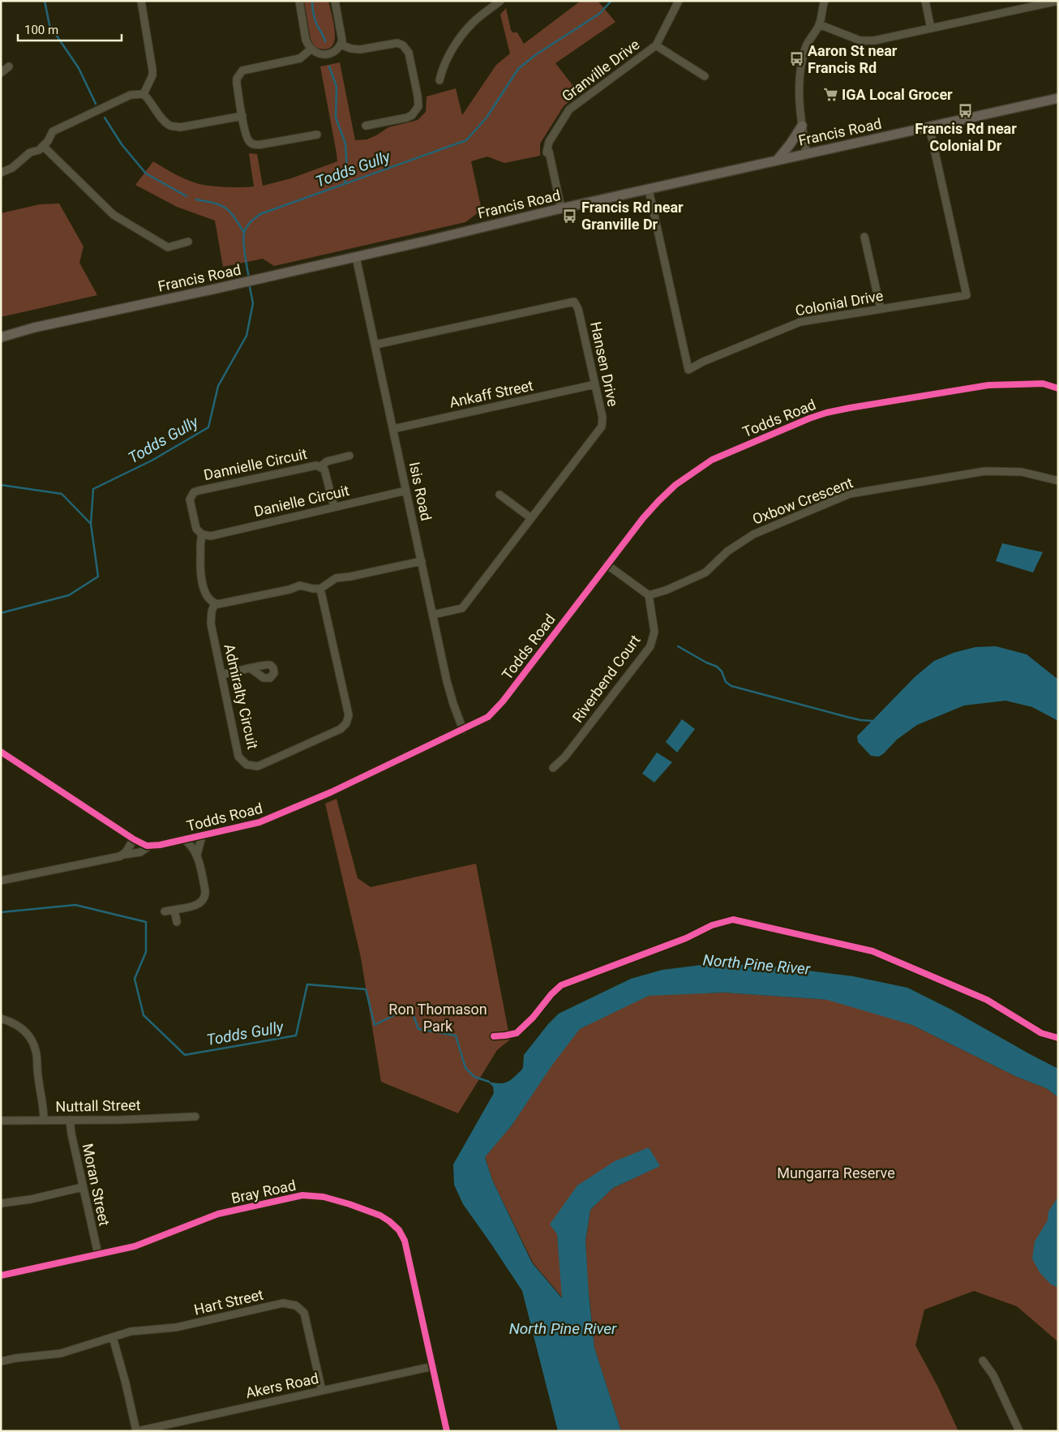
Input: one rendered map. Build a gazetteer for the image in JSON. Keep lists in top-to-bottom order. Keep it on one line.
{"streets":{"main road":["Francis Road"],"street":["Granville Drive","Colonial Drive","Hansen Drive","Ankaff Street","Todds Road","Dannielle Circuit","Isis Road","Danielle Circuit","Oxbow Crescent","Riverbend Court","Admiralty Circuit","Nuttall Street","Moran Street","Bray Road","Hart Street","Akers Road"]},"crossings":[["Granville Drive","Francis Road"],["Francis Road","Colonial Drive"],["Francis Road","Isis Road"],["Hansen Drive","Ankaff Street"],["Hansen Drive","Isis Road"],["Ankaff Street","Isis Road"],["Todds Road","Isis Road"],["Dannielle Circuit","Danielle Circuit"],["Isis Road","Danielle Circuit"],["Oxbow Crescent","Riverbend Court"],["Nuttall Street","Moran Street"],["Moran Street","Bray Road"],["Bray Road","Akers Road"],["Hart Street","Akers Road"]],"water":["Todds Gully","North Pine River"],"parks":["Ron Thomason Park","Mungarra Reserve"],"places":{"bus stop":["Aaron St near Francis Rd","Francis Rd near Colonial Dr","Francis Rd near Granville Dr"],"supermarket":["IGA Local Grocer"]},"scale_bar":"100 m"}
